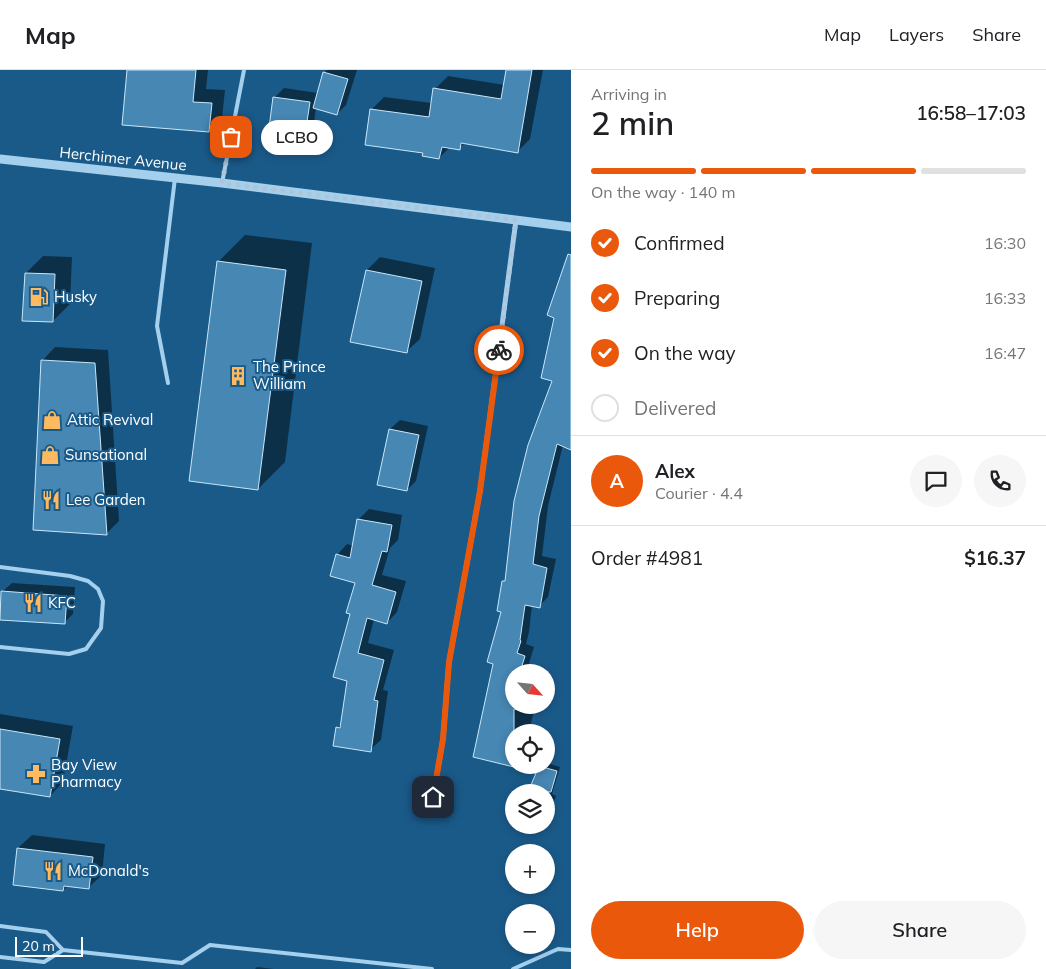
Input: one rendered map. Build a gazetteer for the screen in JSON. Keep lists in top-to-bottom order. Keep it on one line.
{"streets":{"street":["Herchimer Avenue"]},"places":{"other":["LCBO"],"fuel station":["Husky"],"building":["The Prince William"],"shop":["Attic Revival","Sunsational"],"restaurant":["Lee Garden","KFC","McDonald's"],"pharmacy":["Bay View Pharmacy"]},"scale_bar":"20 m","north":"bottom right","page":{"header":"Map","nav":["Map","Layers","Share"],"heading":["2 min","Arriving in","16:58–17:03"],"panel":["Alex","Courier · 4.4","Order #4981","$16.37"],"bubble":"LCBO","bar":"On the way · 140 m","list":[["Confirmed","16:30"],["Preparing","16:33"],["On the way","16:47"],"Delivered"],"round":"A","map_buttons":["+","−"],"buttons":["Help","Share"],"scale":"20 m"}}
